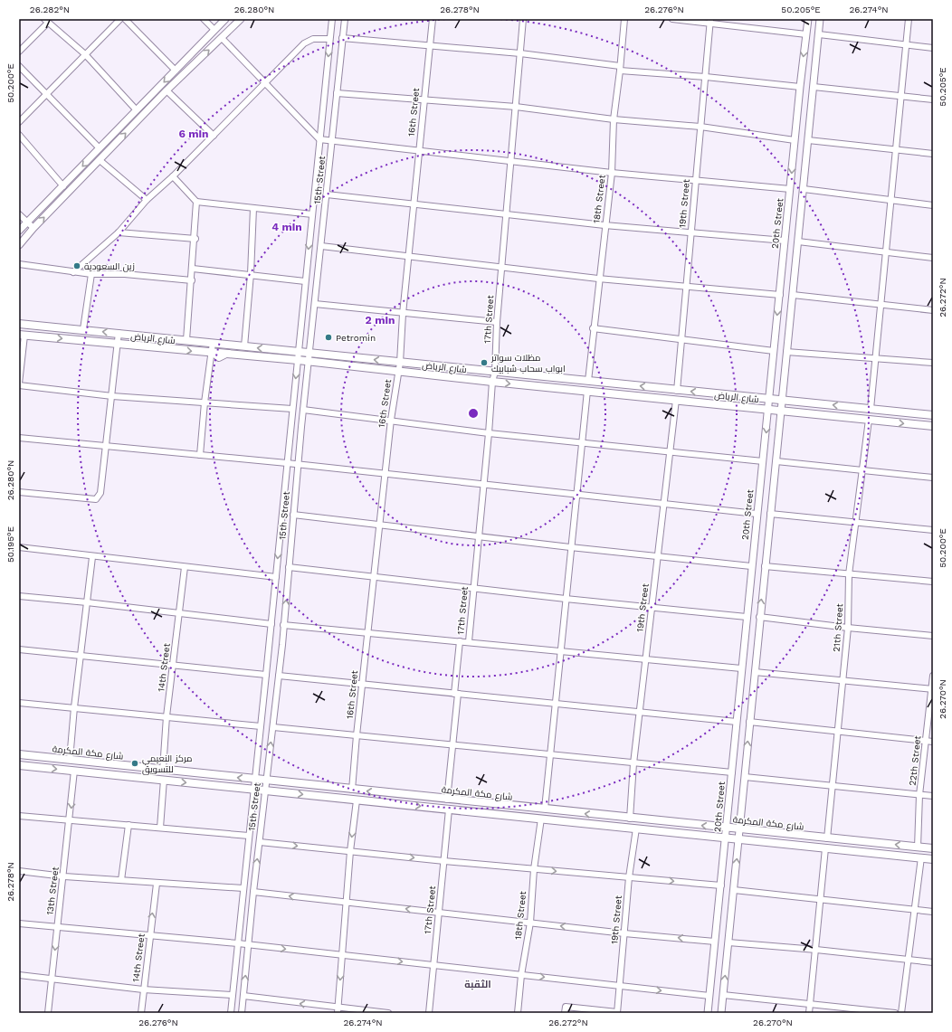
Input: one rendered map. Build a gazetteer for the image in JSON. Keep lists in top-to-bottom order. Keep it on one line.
{"streets":{"main road":["شارع الرياض","شارع مكة المكرمة"],"street":["16th Street","15th Street","18th Street","19th Street","20th Street","17th Street","21th Street","14th Street","22th Street","13th Street"]},"crossings":[["16th Street","شارع الرياض"],["16th Street","شارع مكة المكرمة"],["15th Street","شارع الرياض"],["15th Street","شارع مكة المكرمة"],["18th Street","شارع الرياض"],["18th Street","شارع مكة المكرمة"],["19th Street","شارع الرياض"],["19th Street","شارع مكة المكرمة"],["20th Street","شارع الرياض"],["20th Street","شارع مكة المكرمة"],["17th Street","شارع الرياض"],["17th Street","شارع مكة المكرمة"],["شارع الرياض","21th Street"],["21th Street","شارع مكة المكرمة"],["14th Street","شارع مكة المكرمة"],["شارع مكة المكرمة","22th Street"],["شارع مكة المكرمة","13th Street"]],"one_way":["13th Street"],"districts":["الثقبة"],"places":["زين السعودية","Petromin","مظلات سواتر ابواب سحاب شبابيك","مركز النعيمي للتسويق"],"coordinates":["26.282°N","26.280°N","26.278°N","26.276°N","50.205°E","26.274°N","50.200°E","26.272°N","50.195°E","26.270°N"],"rings":["6 min","4 min","2 min"]}
